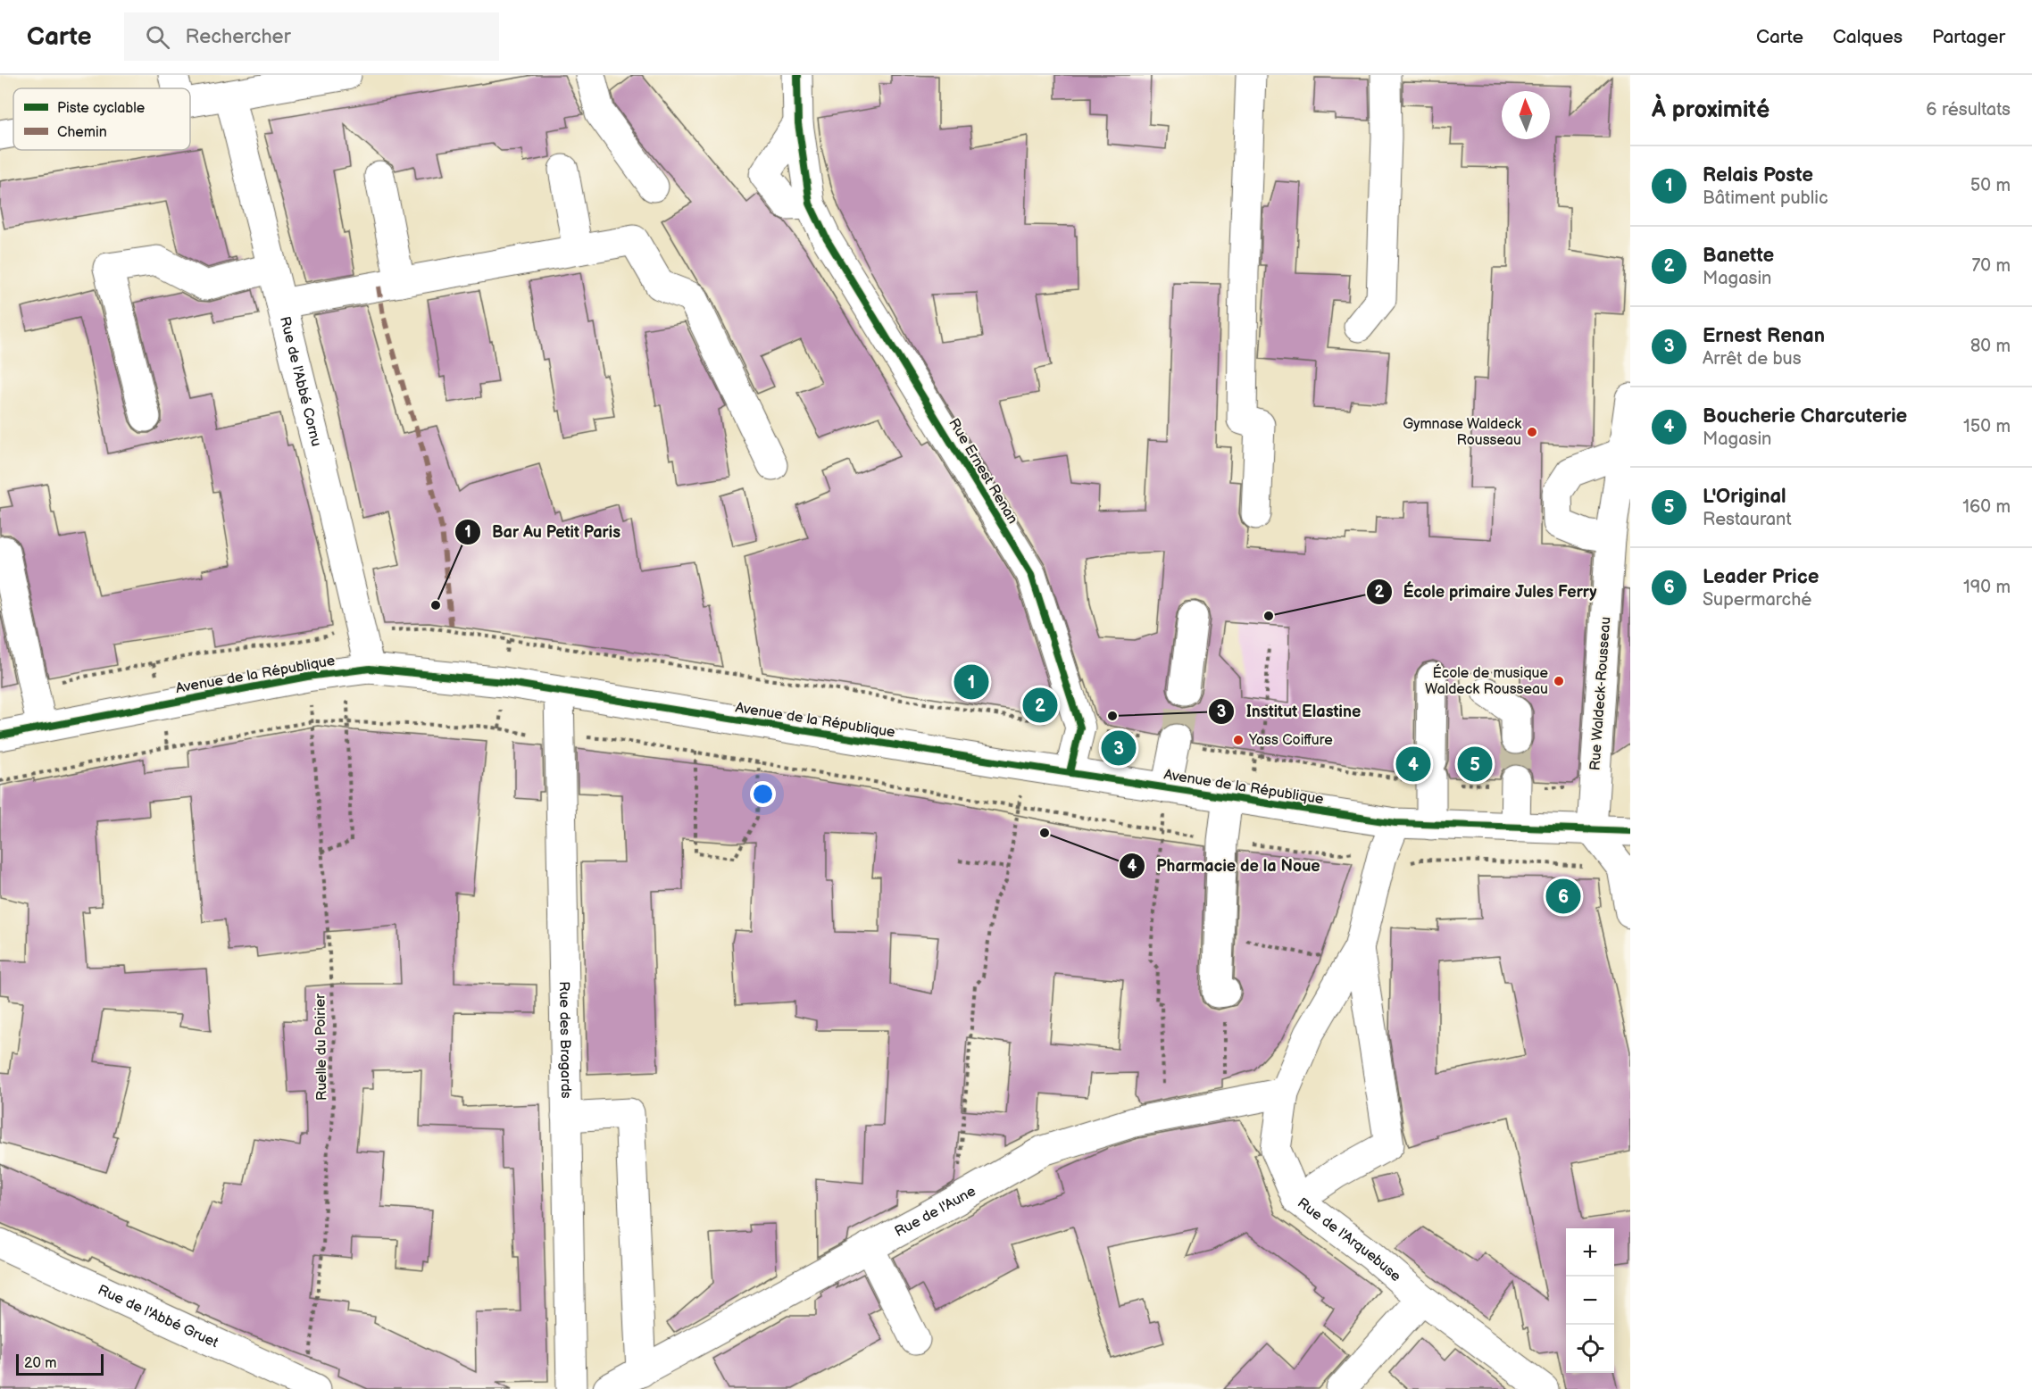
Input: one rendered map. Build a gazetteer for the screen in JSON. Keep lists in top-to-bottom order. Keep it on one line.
{"streets":{"street":["Rue de l'Abbé Cornu","Rue Ernest Renan","Avenue de la République","Rue Waldeck-Rousseau","Rue des Bragards","Rue de l'Aune","Rue de l'Arquebuse","Rue de l'Abbé Gruet"],"path":["Ruelle du Poirier"]},"crossings":[["Rue de l'Abbé Cornu","Avenue de la République"],["Rue Ernest Renan","Avenue de la République"],["Avenue de la République","Rue Waldeck-Rousseau"],["Avenue de la République","Rue des Bragards"],["Avenue de la République","Ruelle du Poirier"],["Avenue de la République","Rue de l'Arquebuse"],["Ruelle du Poirier","Rue de l'Abbé Gruet"],["Rue de l'Aune","Rue de l'Arquebuse"]],"places":["Gymnase Waldeck Rousseau","Bar Au Petit Paris","École primaire Jules Ferry","École de musique Waldeck Rousseau","Institut Elastine","Yass Coiffure","Pharmacie de la Noue"],"legend":["Piste cyclable","Chemin"],"scale_bar":"20 m","north":"top","page":{"header":"Carte","search":"Rechercher","nav":["Carte","Calques","Partager"],"heading":["À proximité","6 résultats"],"list":[{"mark":"1","name":"Relais Poste","note":"Bâtiment public","value":"50 m"},{"mark":"2","name":"Banette","note":"Magasin","value":"70 m"},{"mark":"3","name":"Ernest Renan","note":"Arrêt de bus","value":"80 m"},{"mark":"4","name":"Boucherie Charcuterie","note":"Magasin","value":"150 m"},{"mark":"5","name":"L'Original","note":"Restaurant","value":"160 m"},{"mark":"6","name":"Leader Price","note":"Supermarché","value":"190 m"}],"pins":["1","2","3","4","5","6"],"map_buttons":["+","−"],"scale":"20 m"}}
